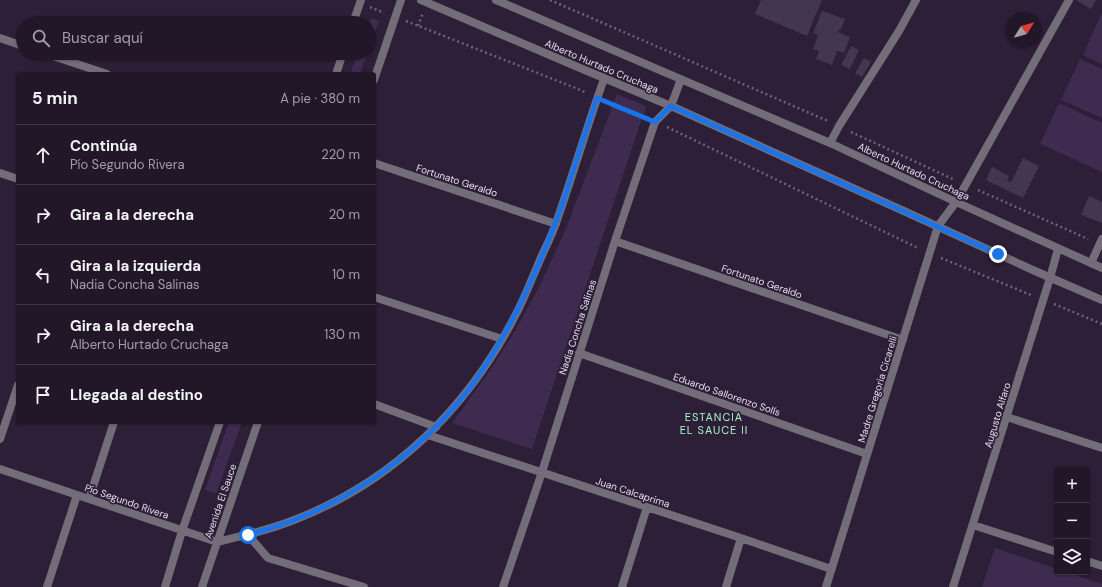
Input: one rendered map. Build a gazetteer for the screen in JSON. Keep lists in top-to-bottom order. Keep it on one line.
{"streets":{"street":["Alberto Hurtado Cruchaga","Fortunato Geraldo","Nadia Concha Salinas","Madre Gregoria Cicarelli","Eduardo Sallorenzo Solís","Augusto Alfaro","Juan Calcaprima","Pío Segundo Rivera","Avenida El Sauce"]},"crossings":[["Alberto Hurtado Cruchaga","Nadia Concha Salinas"],["Alberto Hurtado Cruchaga","Madre Gregoria Cicarelli"],["Alberto Hurtado Cruchaga","Augusto Alfaro"],["Fortunato Geraldo","Nadia Concha Salinas"],["Fortunato Geraldo","Madre Gregoria Cicarelli"],["Nadia Concha Salinas","Eduardo Sallorenzo Solís"],["Nadia Concha Salinas","Juan Calcaprima"],["Madre Gregoria Cicarelli","Eduardo Sallorenzo Solís"],["Madre Gregoria Cicarelli","Juan Calcaprima"],["Pío Segundo Rivera","Avenida El Sauce"]],"districts":["ESTANCIA EL SAUCE II"],"north":"top right","page":{"search":"Buscar aquí","heading":["5 min","A pie · 380 m"],"list":[["Continúa","Pío Segundo Rivera","220 m"],["Gira a la derecha","20 m"],["Gira a la izquierda","Nadia Concha Salinas","10 m"],["Gira a la derecha","Alberto Hurtado Cruchaga","130 m"],"Llegada al destino"],"map_buttons":["+","−"]}}
